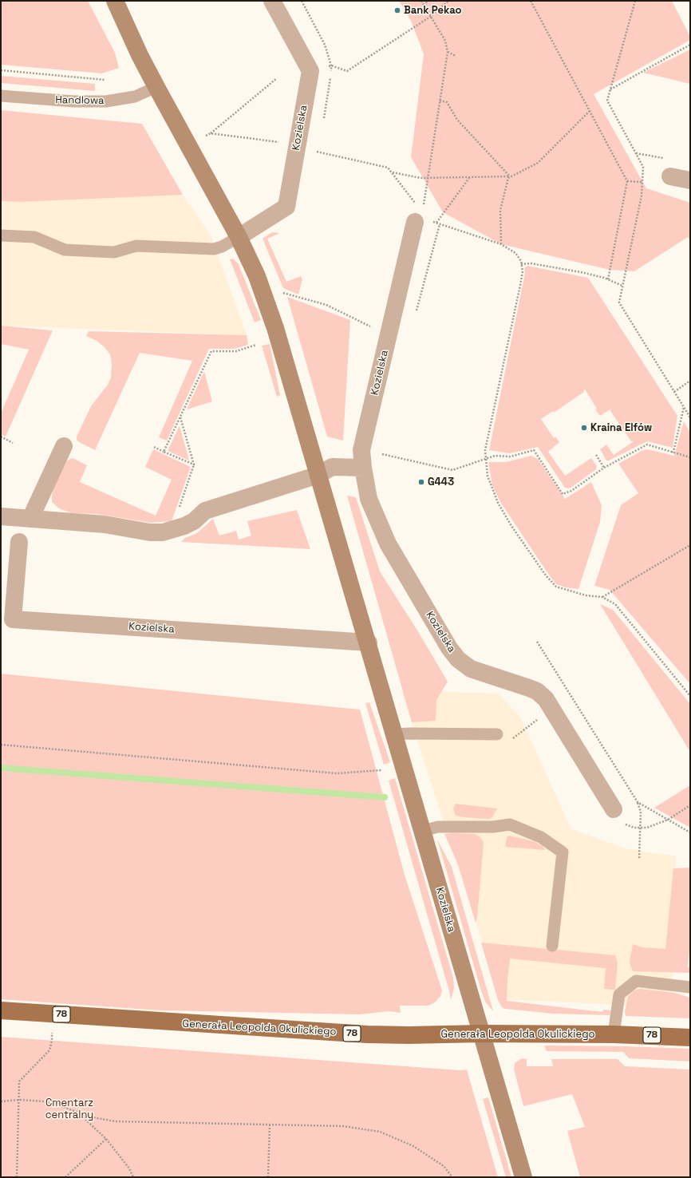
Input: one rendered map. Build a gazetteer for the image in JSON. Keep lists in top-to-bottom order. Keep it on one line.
{"streets":{"main road":["78","Generała Leopolda Okulickiego"],"street":["Kozielska"],"lane":["Handlowa"]},"crossings":[["Handlowa","Kozielska"],["Kozielska","Generała Leopolda Okulickiego"]],"parks":["Cmentarz centralny"],"places":["Bank Pekao","Kraina Elfów","G443"]}
